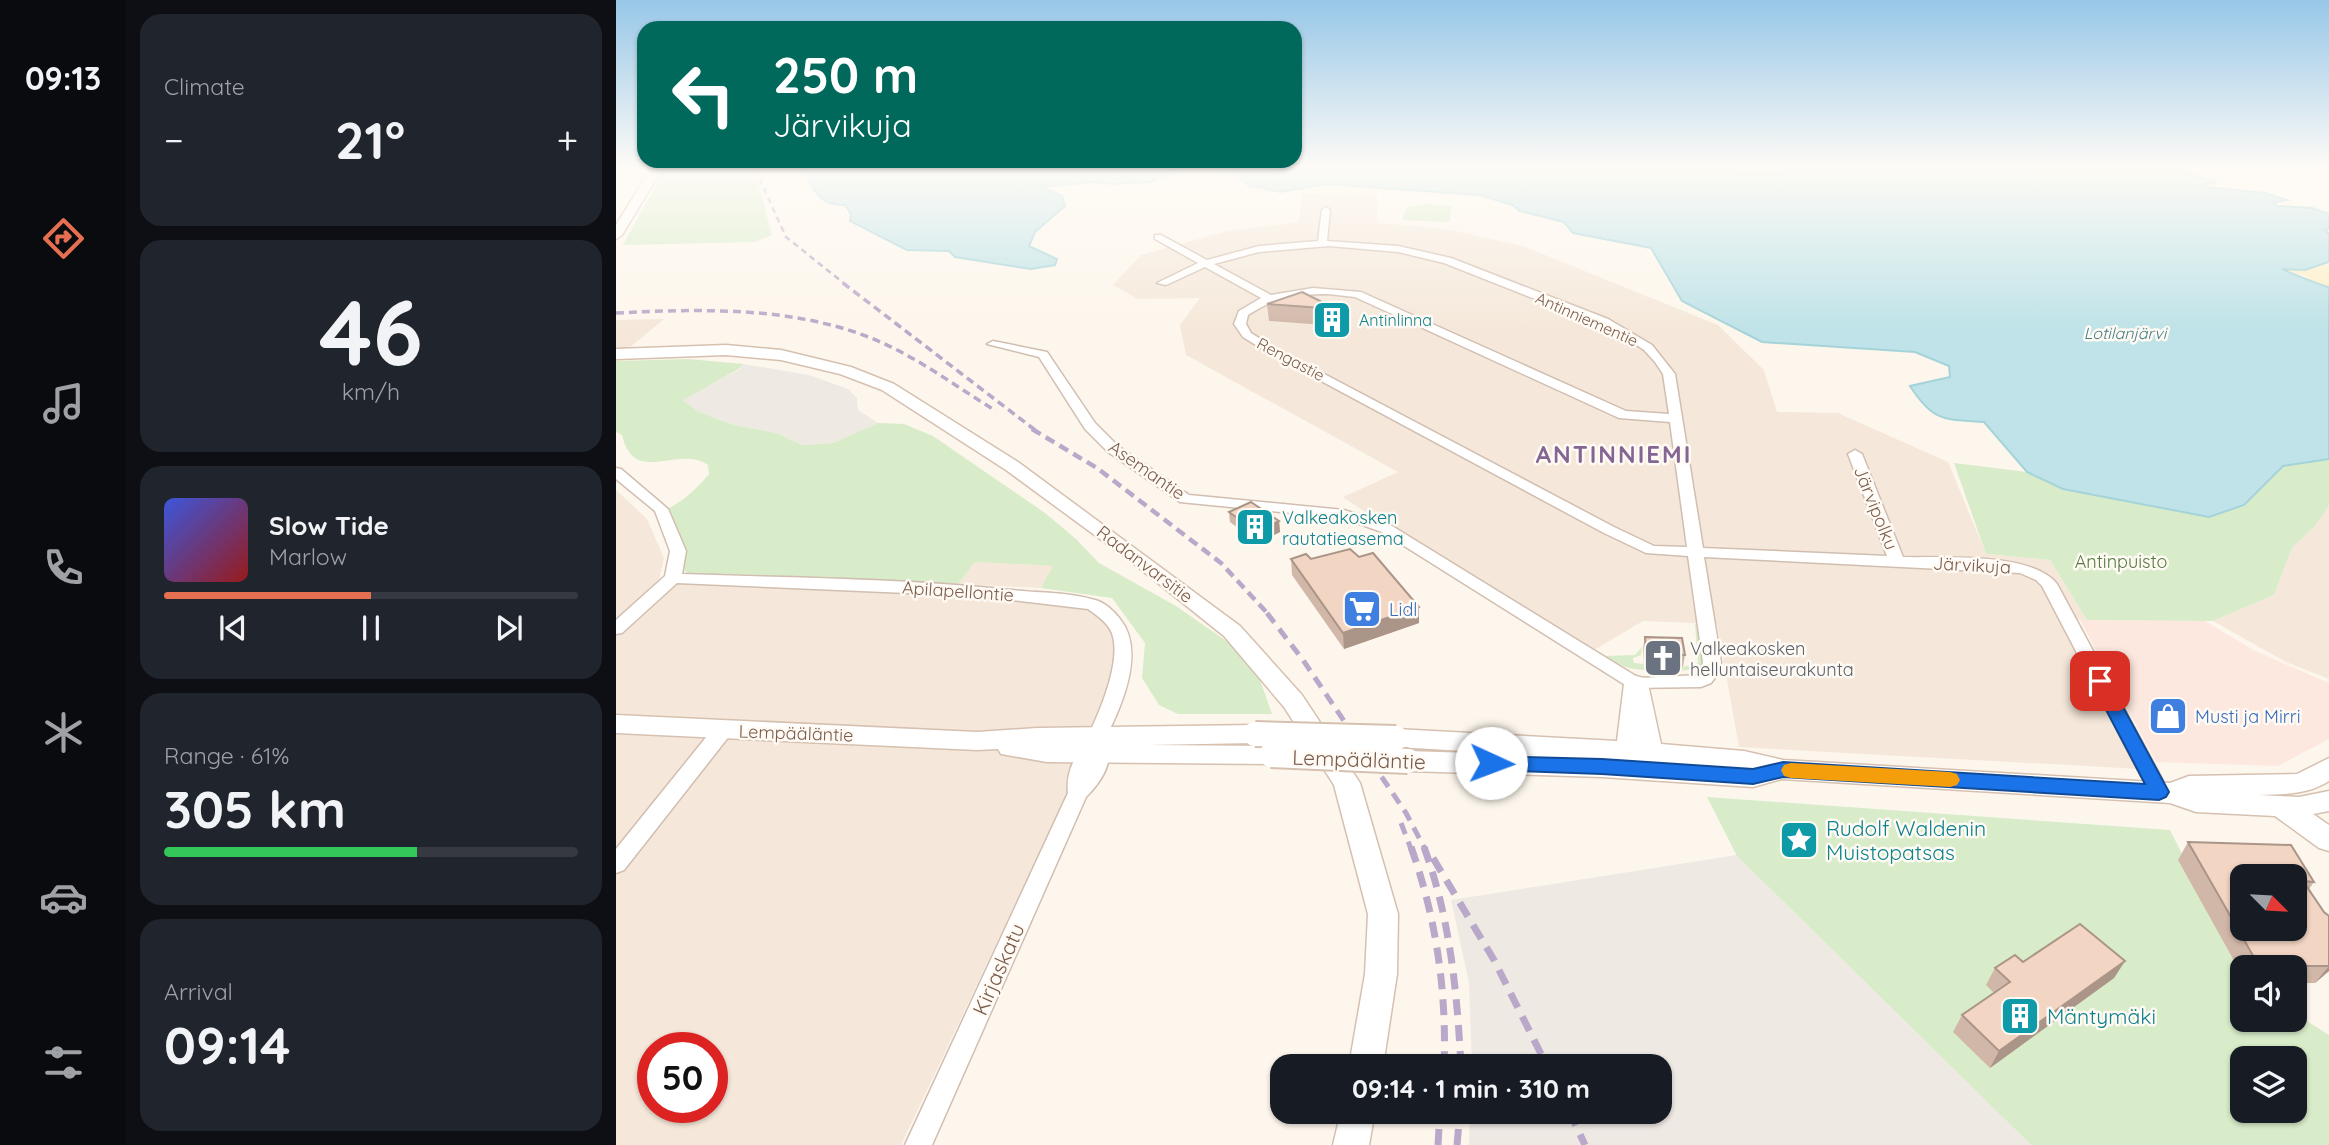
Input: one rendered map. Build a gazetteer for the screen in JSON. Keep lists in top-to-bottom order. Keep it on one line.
{"streets":{"main road":["Radanvarsitie","Lempääläntie"],"street":["Antinniementie","Rengastie","Asemantie","Järvipolku","Järvikuja","Apilapellontie","Kirjaskatu"]},"crossings":[["Antinniementie","Rengastie"],["Antinniementie","Asemantie"],["Antinniementie","Järvikuja"],["Rengastie","Järvikuja"],["Järvipolku","Järvikuja"],["Järvikuja","Lempääläntie"],["Apilapellontie","Lempääläntie"],["Apilapellontie","Kirjaskatu"],["Lempääläntie","Kirjaskatu"]],"districts":["ANTINNIEMI"],"water":["Lotilanjärvi"],"parks":["Antinpuisto"],"places":{"building":["Antinlinna","Valkeakosken rautatieasema","Mäntymäki"],"supermarket":["Lidl"],"church":["Valkeakosken helluntaiseurakunta"],"shop":["Musti ja Mirri"],"place":["Rudolf Waldenin Muistopatsas"]},"north":"bottom right","page":{"tabs":"09:13","tile":["Climate",["46","km/h"],["Range · 61%","305 km"],["Arrival","09:14"]],"turn":["250 m","Järvikuja"],"heat":["−","21°","+"],"song":["Slow Tide","Marlow"],"limit":"50","trip":"09:14 · 1 min · 310 m"}}
